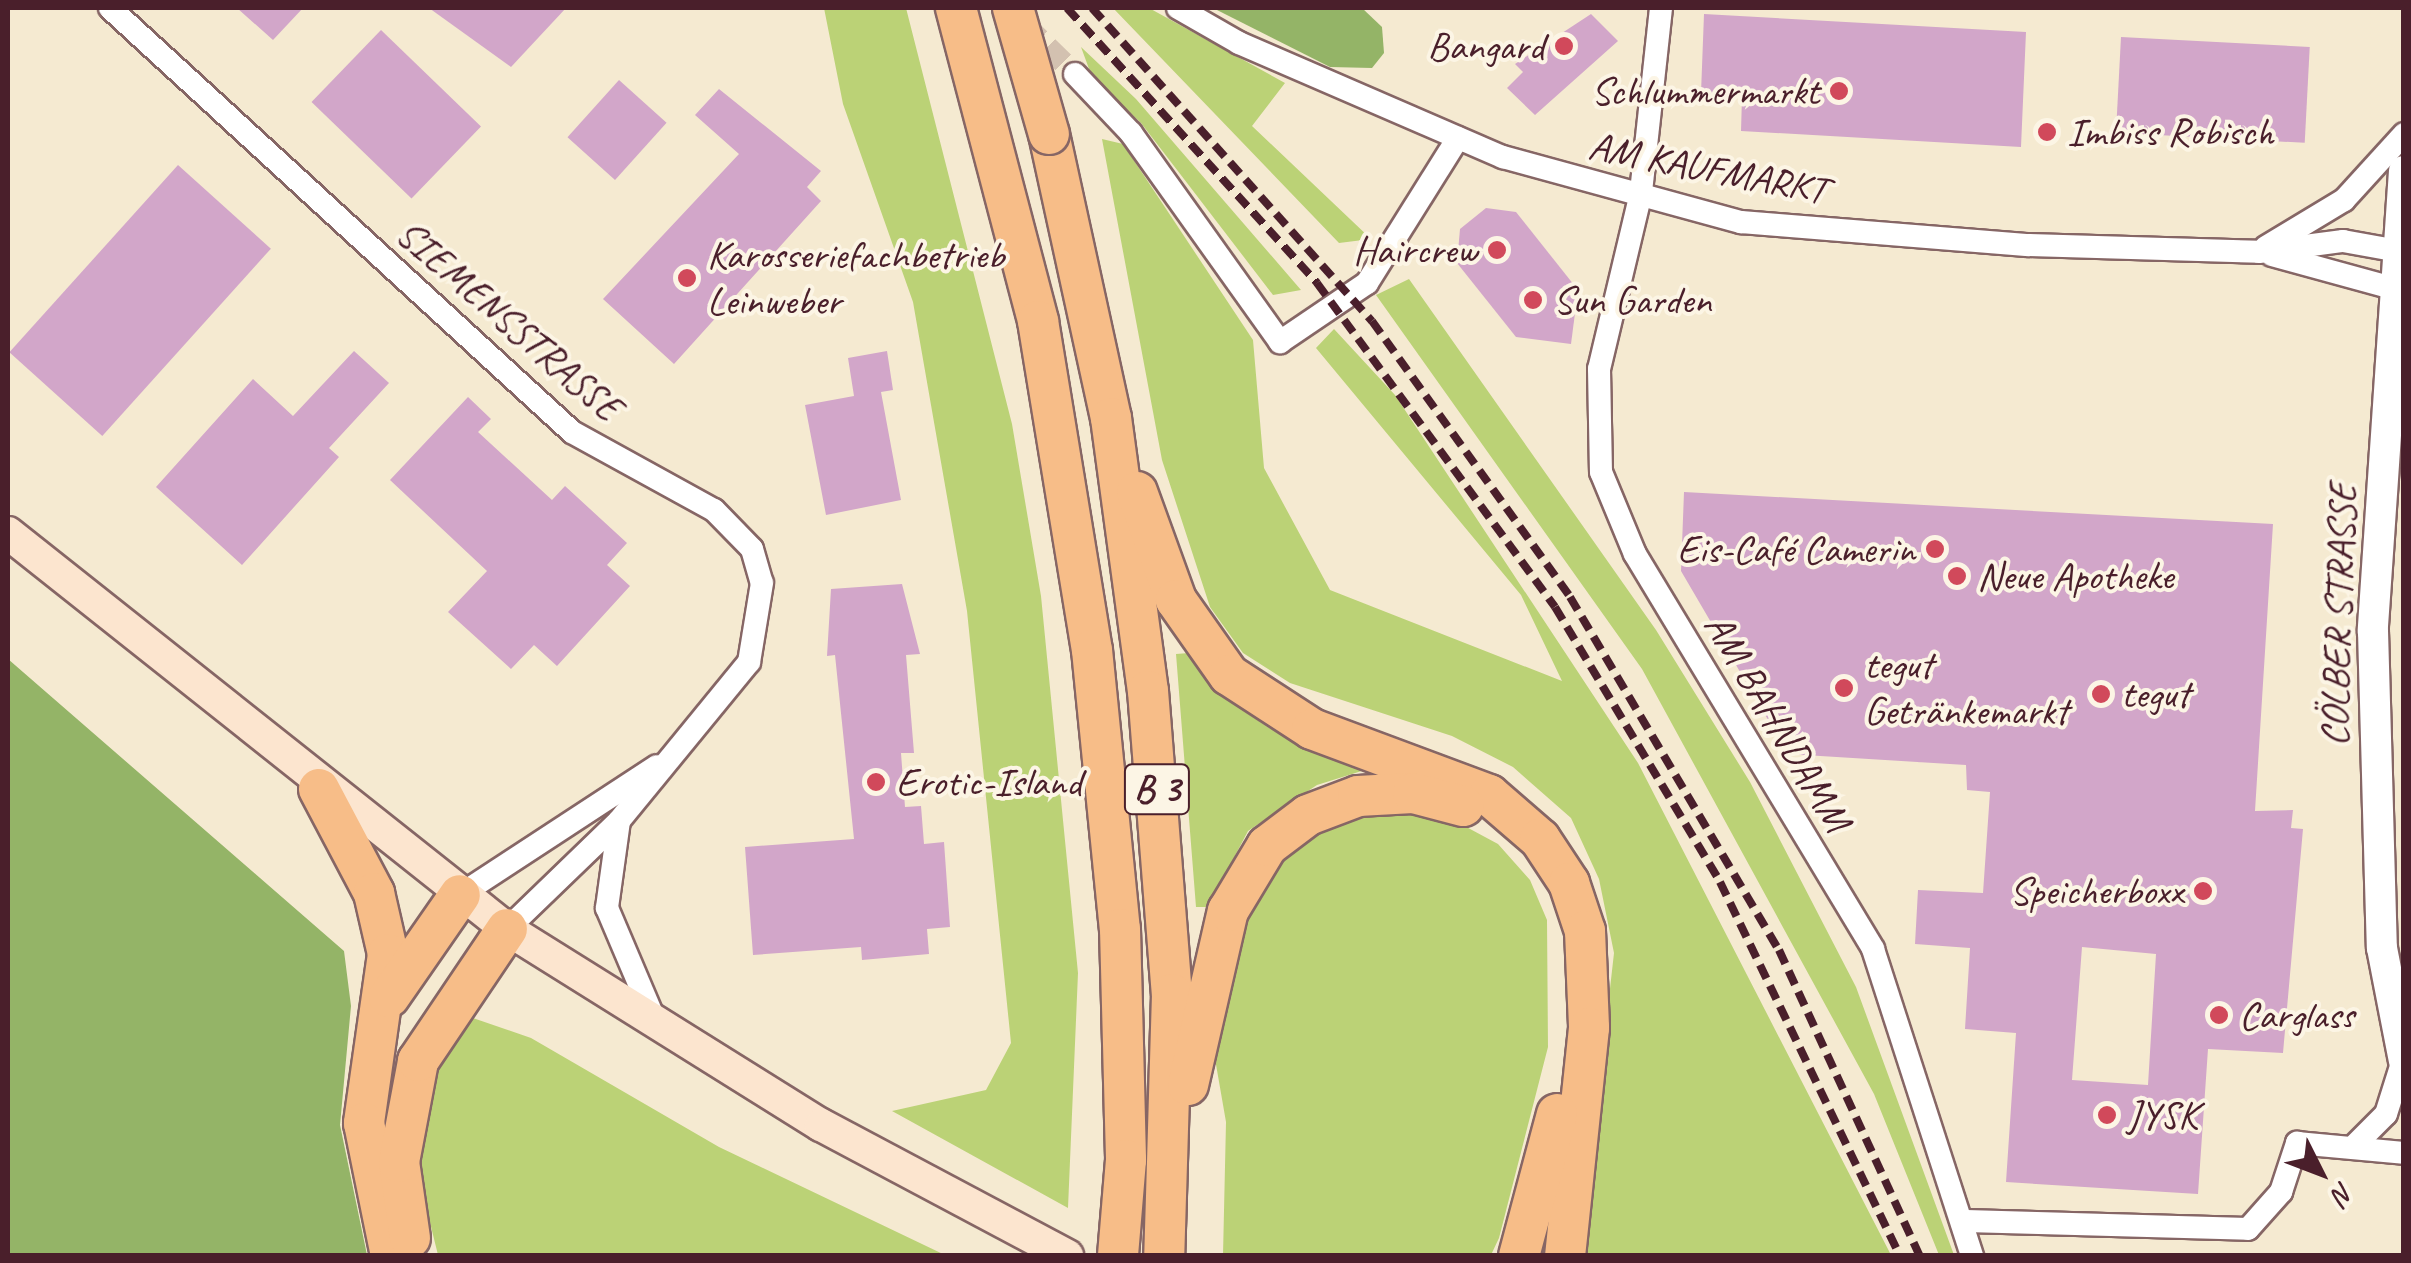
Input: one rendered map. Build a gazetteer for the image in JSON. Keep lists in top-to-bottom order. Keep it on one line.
{"streets":{"highway":["B 3"],"street":["AM KAUFMARKT","SIEMENSSTRASSE","CÖLBER STRASSE","AM BAHNDAMM"]},"crossings":[["AM KAUFMARKT","CÖLBER STRASSE"],["AM KAUFMARKT","AM BAHNDAMM"]],"places":["Bangard","Schlummermarkt","Imbiss Robisch","Haircrew","Karosseriefachbetrieb Leinweber","Sun Garden","Eis-Café Camerin","Neue Apotheke","tegut Getränkemarkt","tegut","Erotic-Island","Speicherboxx","Carglass","JYSK"],"north":"bottom right"}
